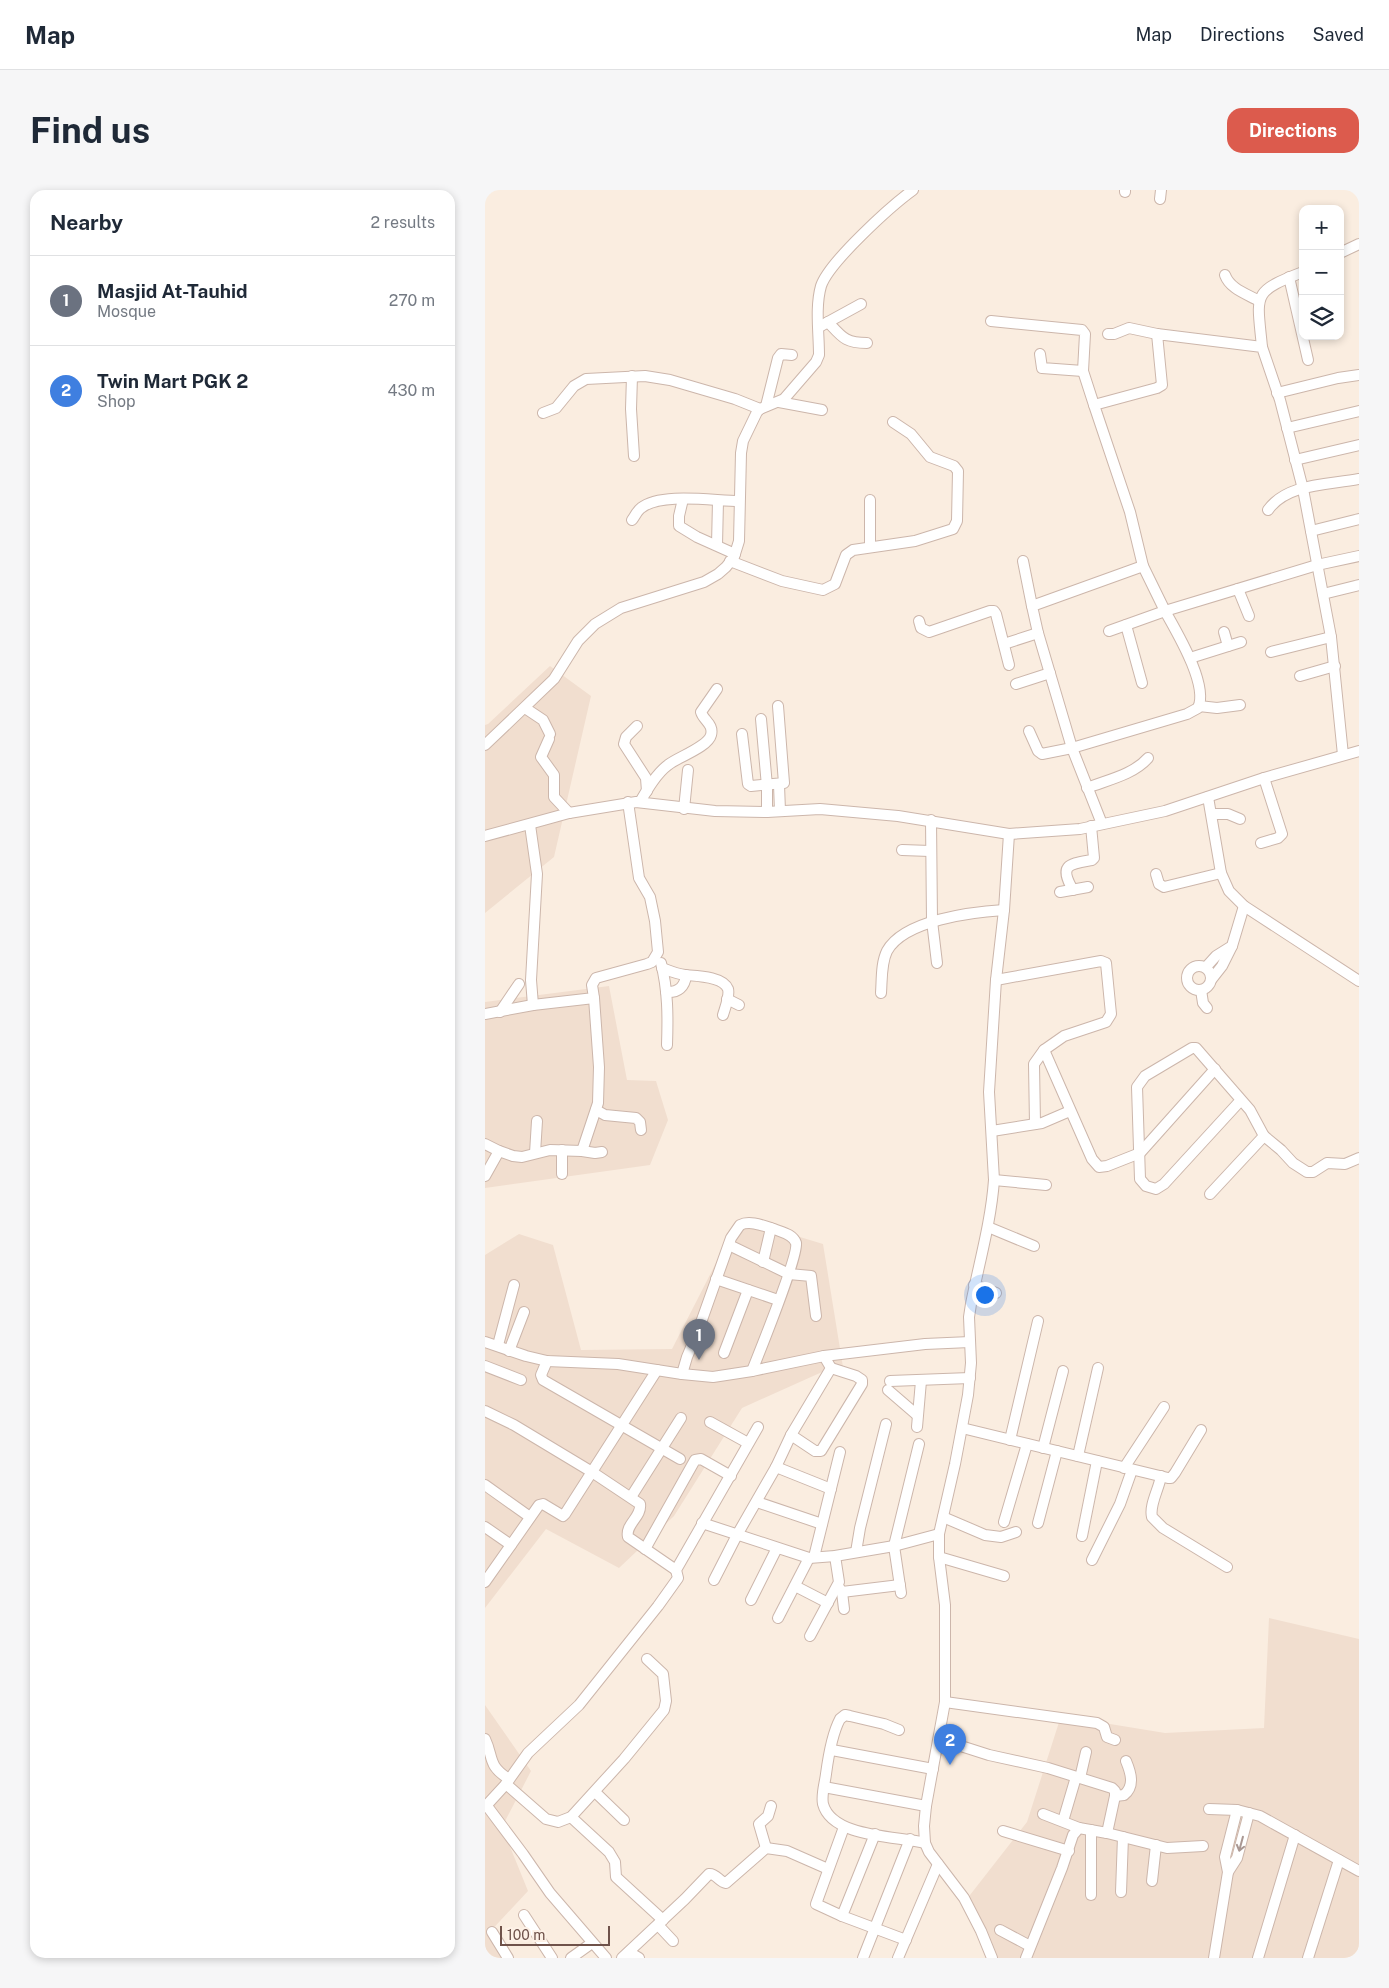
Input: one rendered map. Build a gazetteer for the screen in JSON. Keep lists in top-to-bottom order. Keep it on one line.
{"scale_bar":"100 m","page":{"header":"Map","nav":["Map","Directions","Saved"],"buttons":"Directions","title":"Find us","heading":["Nearby","2 results"],"map_buttons":["+","−"],"list":[{"mark":"1","name":"Masjid At-Tauhid","note":"Mosque","value":"270 m"},{"mark":"2","name":"Twin Mart PGK 2","note":"Shop","value":"430 m"}],"pins":["1","2"],"scale":"100 m"}}
